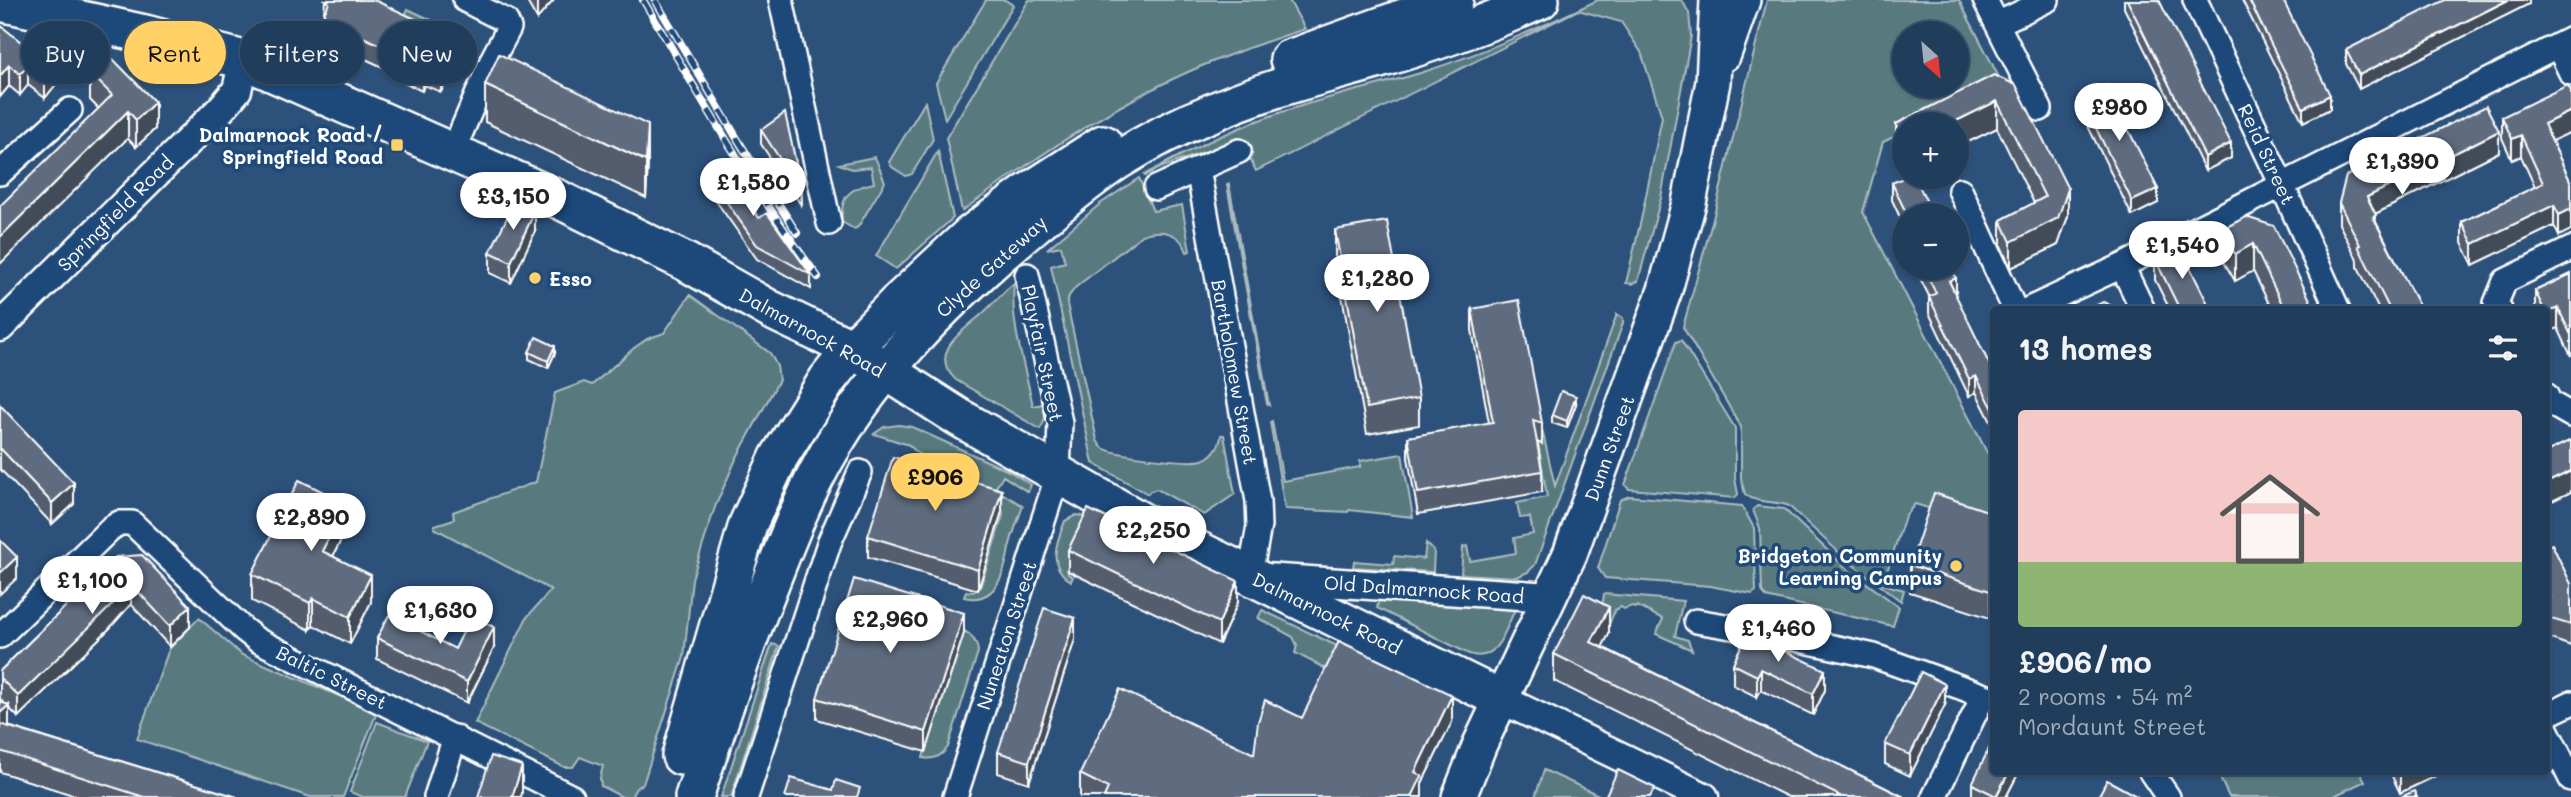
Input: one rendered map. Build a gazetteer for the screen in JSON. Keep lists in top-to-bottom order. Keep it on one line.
{"streets":{"main road":["Clyde Gateway","Dalmarnock Road","Dunn Street"],"street":["Reid Street","Springfield Road","Playfair Street","Bartholomew Street","Old Dalmarnock Road","Nuneaton Street","Baltic Street"]},"crossings":[["Clyde Gateway","Dalmarnock Road"],["Dalmarnock Road","Playfair Street"],["Dalmarnock Road","Bartholomew Street"],["Dalmarnock Road","Dunn Street"],["Dalmarnock Road","Old Dalmarnock Road"],["Dalmarnock Road","Nuneaton Street"],["Playfair Street","Nuneaton Street"],["Bartholomew Street","Old Dalmarnock Road"],["Dunn Street","Old Dalmarnock Road"]],"places":{"transit":["Dalmarnock Road / Springfield Road"],"other":["Esso","Bridgeton Community Learning Campus"]},"north":"bottom right","page":{"map_buttons":["+","−"],"chip":["Buy","Rent","Filters","New"],"price":["£980","£1,390","£1,580","£3,150","£1,540","£1,280","£906","£2,890","£2,250","£1,100","£1,630","£2,960","£1,460"],"heading":"13 homes","list":[{"name":"£906/mo","note":"2 rooms · 54 m² · Mordaunt Street"}]}}
